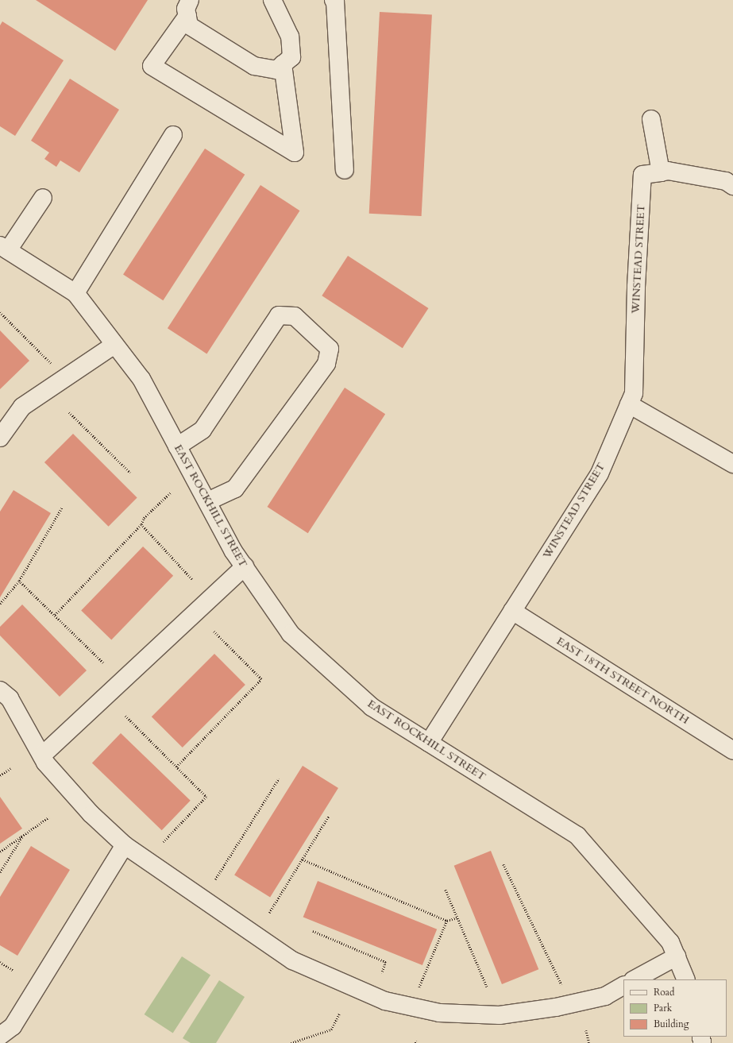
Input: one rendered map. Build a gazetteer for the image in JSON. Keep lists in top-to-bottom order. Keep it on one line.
{"streets":{"street":["WINSTEAD STREET","EAST ROCKHILL STREET","EAST 18TH STREET NORTH"]},"crossings":[["WINSTEAD STREET","EAST ROCKHILL STREET"],["WINSTEAD STREET","EAST 18TH STREET NORTH"]],"legend":["Road","Park","Building"]}
